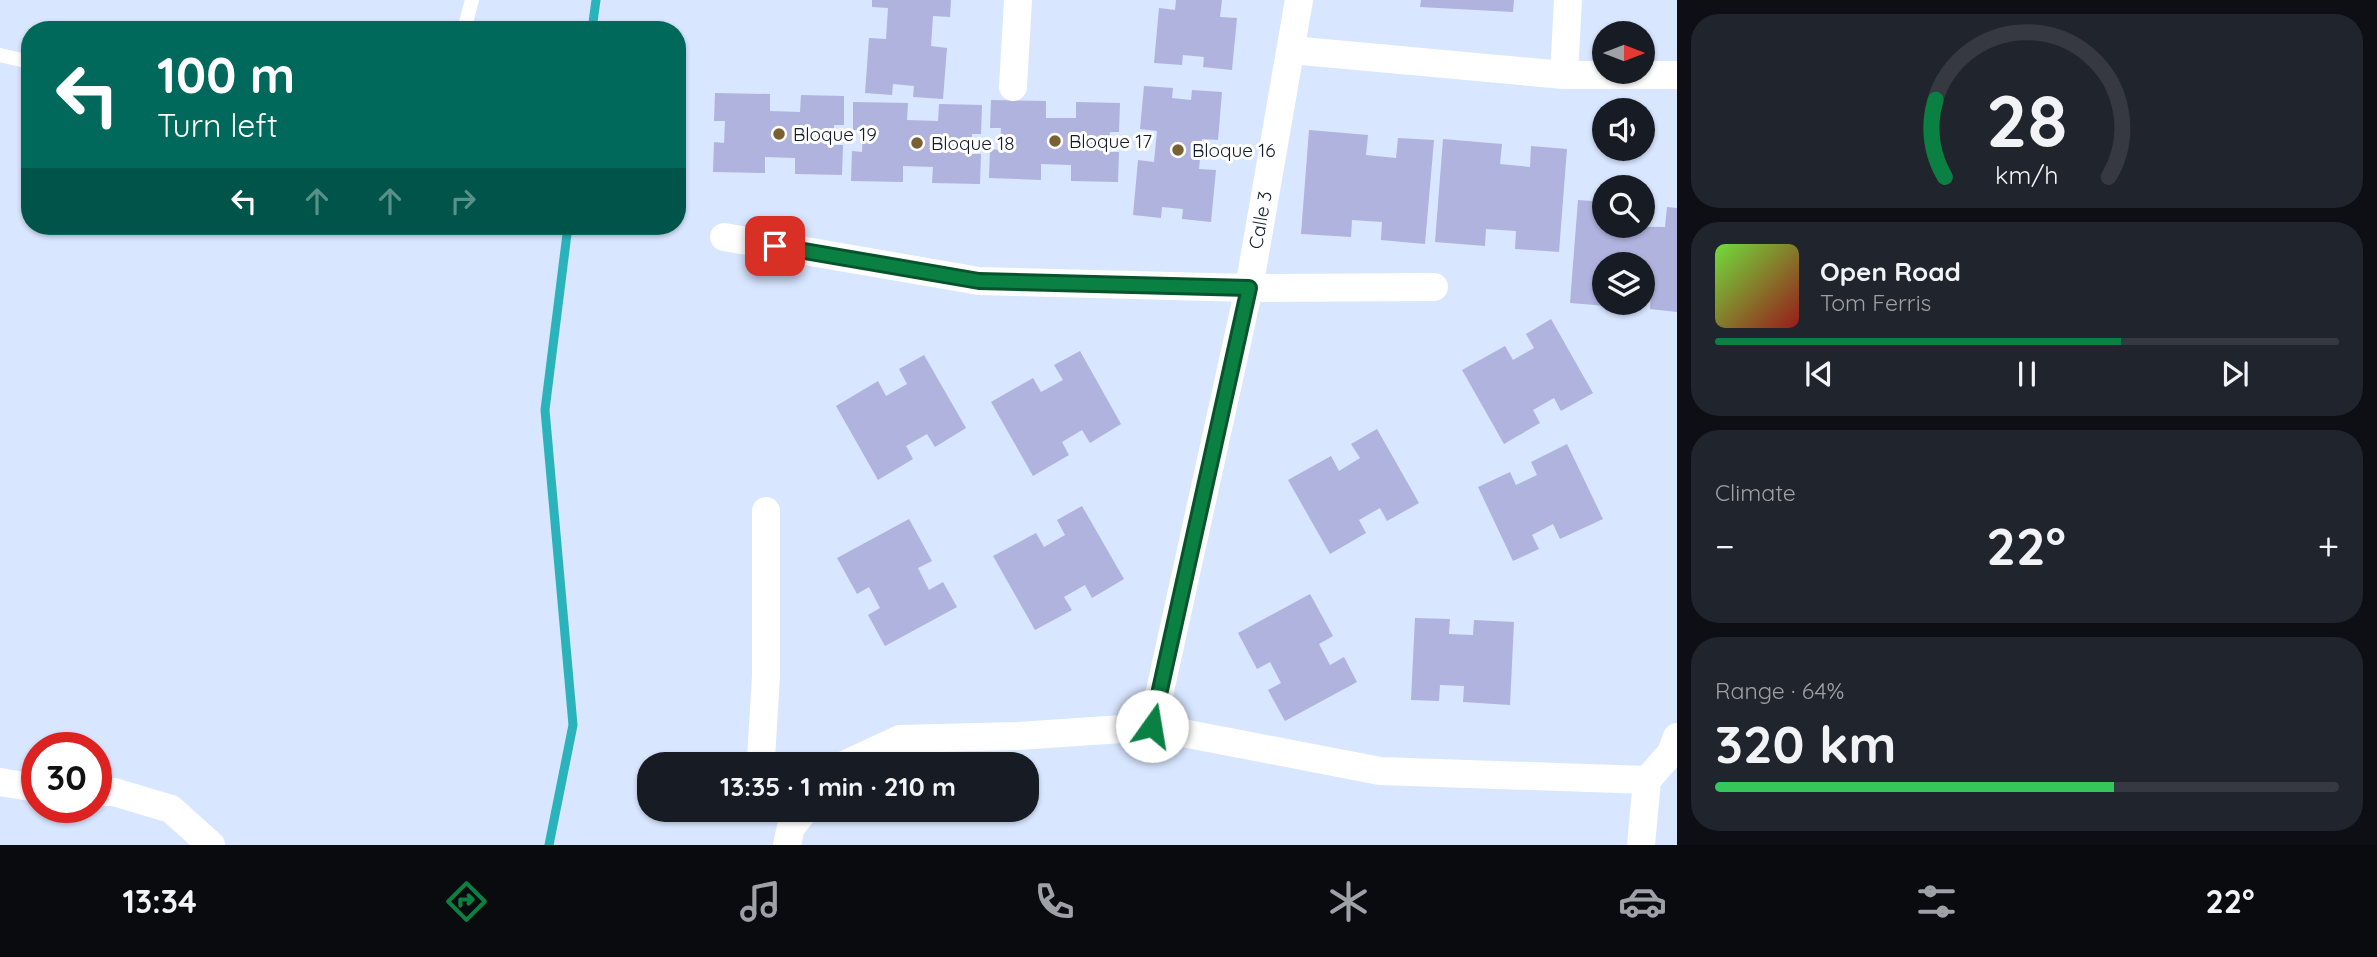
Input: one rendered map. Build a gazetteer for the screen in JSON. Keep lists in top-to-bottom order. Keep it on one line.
{"streets":{"street":["Calle 3"]},"places":["Bloque 19","Bloque 17","Bloque 18","Bloque 16"],"north":"right","page":{"turn":["100 m","Turn left"],"song":["Open Road","Tom Ferris"],"tile":["Climate",["Range · 64%","320 km"]],"heat":["−","22°","+"],"limit":"30","trip":"13:35 · 1 min · 210 m","tabs":["13:34","22°"],"gauge":["28","km/h"]}}
